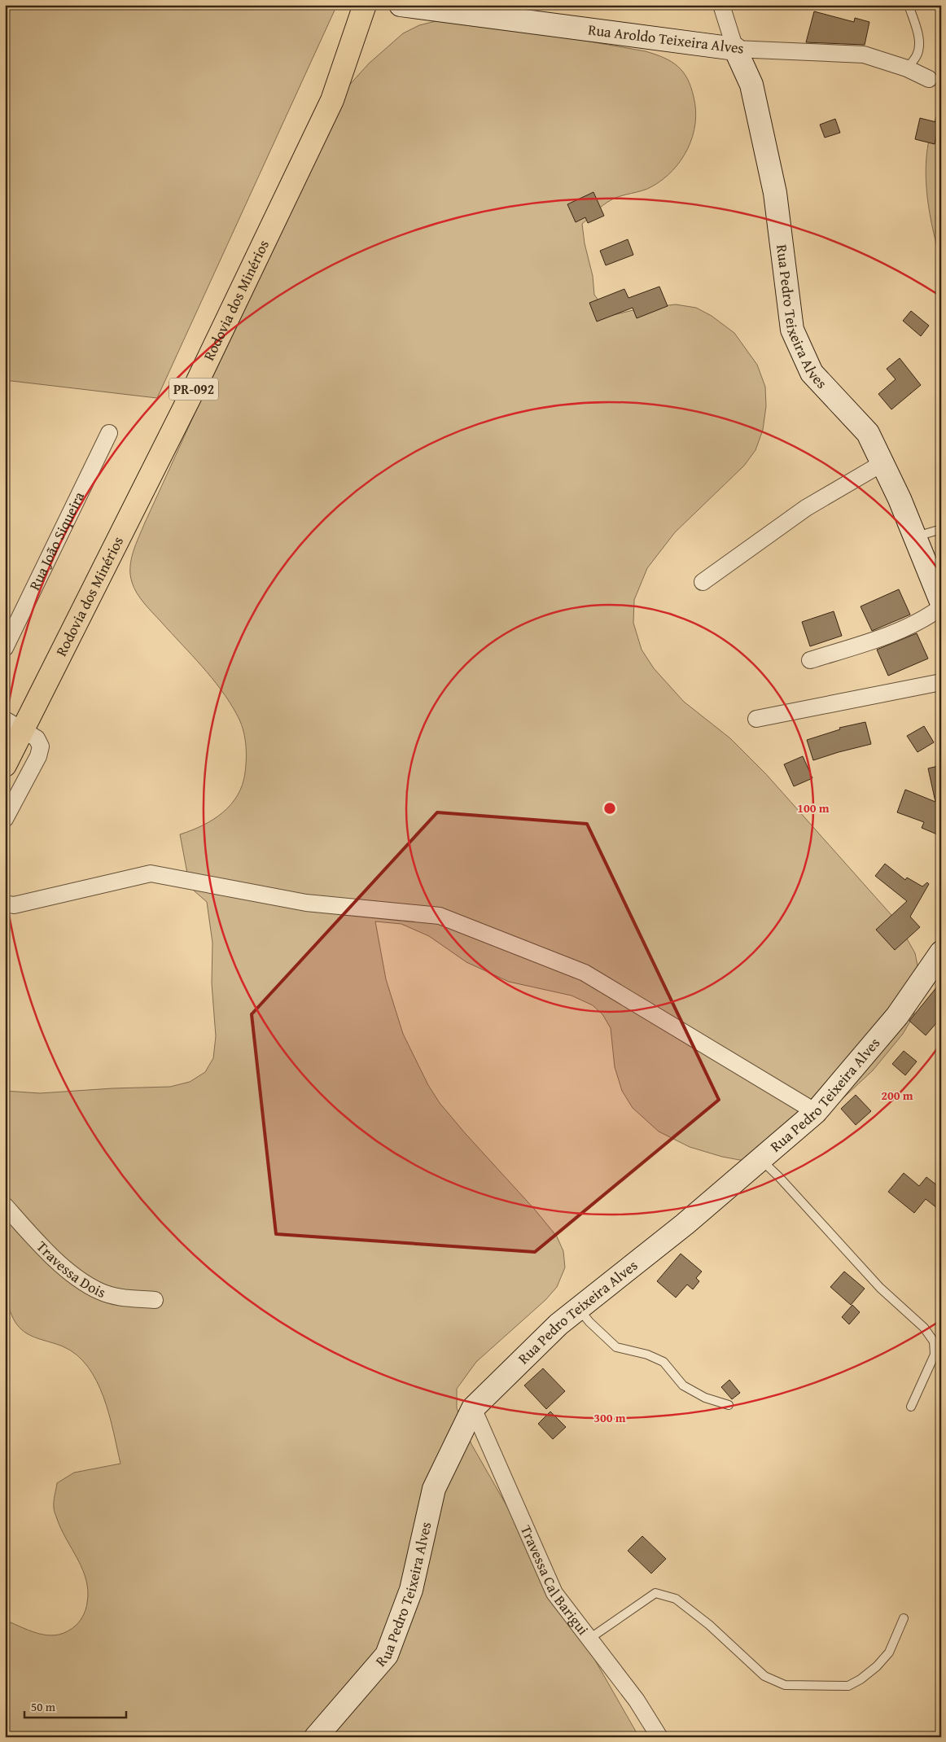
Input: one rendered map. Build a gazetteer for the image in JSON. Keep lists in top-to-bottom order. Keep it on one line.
{"streets":{"main road":["Rodovia dos Minérios","PR-092"],"street":["Rua Aroldo Teixeira Alves","Rua Pedro Teixeira Alves","Rua João Siqueira","Travessa Dois","Travessa Cal Barigui"]},"crossings":[["Rua Aroldo Teixeira Alves","Rua Pedro Teixeira Alves"],["Rua Pedro Teixeira Alves","Travessa Cal Barigui"]],"scale_bar":"50 m","rings":["100 m","200 m","300 m"]}
